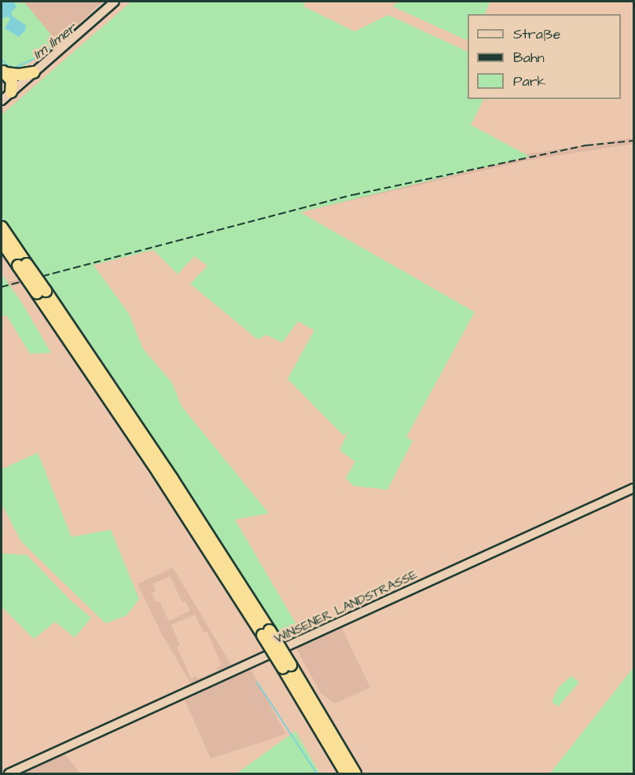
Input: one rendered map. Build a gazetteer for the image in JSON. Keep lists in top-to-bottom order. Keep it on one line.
{"streets":{"main road":["WINSENER LANDSTRASSE"]},"water":["Im Ilmer"],"legend":["Straße","Bahn","Park"]}
